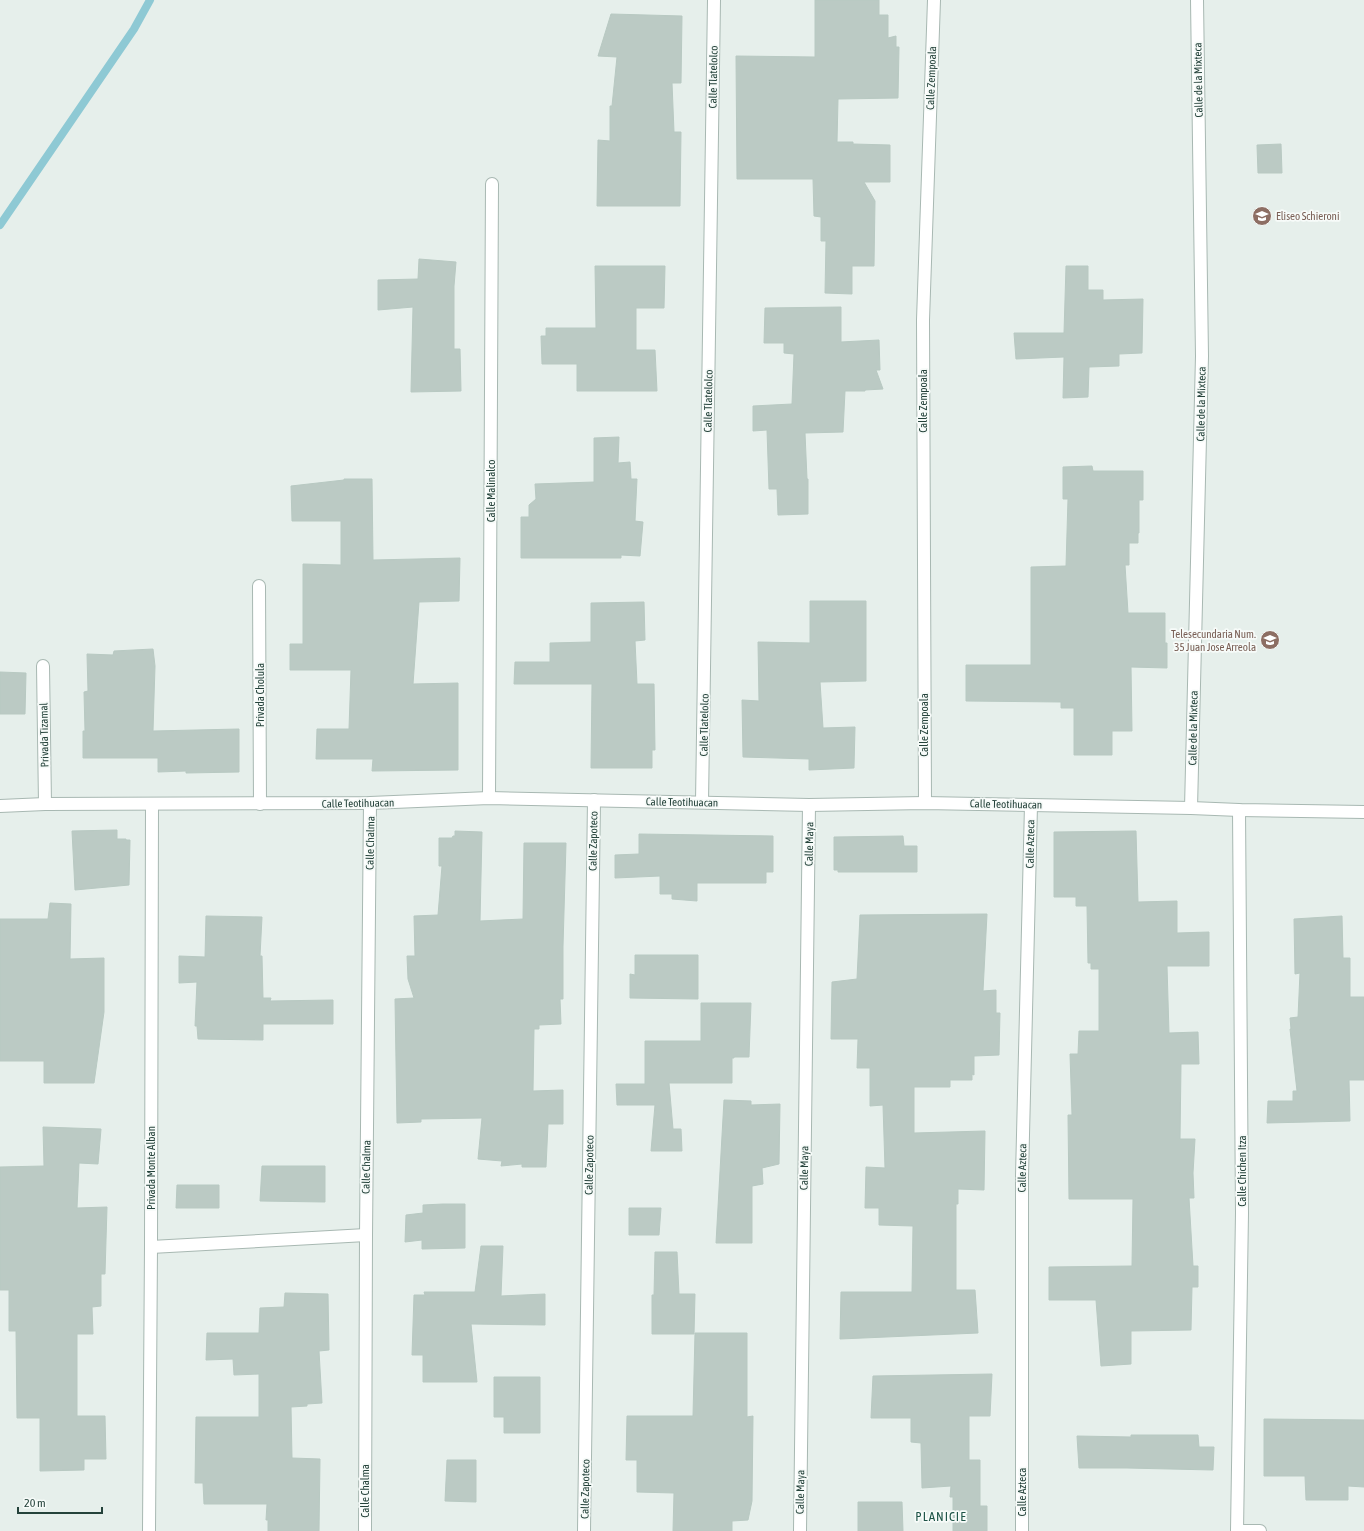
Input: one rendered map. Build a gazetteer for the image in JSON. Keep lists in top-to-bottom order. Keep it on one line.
{"streets":{"street":["Calle Tlatelolco","Calle Zempoala","Calle de la Mixteca","Calle Malinalco","Privada Cholula","Privada Tizamal","Calle Teotihuacan","Calle Zapoteco","Calle Chalma","Calle Maya","Calle Azteca","Privada Monte Alban","Calle Chichen Itza"]},"crossings":[["Calle Tlatelolco","Calle Teotihuacan"],["Calle Zempoala","Calle Teotihuacan"],["Calle de la Mixteca","Calle Teotihuacan"],["Calle Malinalco","Calle Teotihuacan"],["Privada Cholula","Calle Teotihuacan"],["Privada Tizamal","Calle Teotihuacan"],["Calle Teotihuacan","Calle Zapoteco"],["Calle Teotihuacan","Calle Chalma"],["Calle Teotihuacan","Calle Maya"],["Calle Teotihuacan","Calle Azteca"],["Calle Teotihuacan","Privada Monte Alban"],["Calle Teotihuacan","Calle Chichen Itza"]],"districts":["PLANICIE"],"places":{"school or university":["Eliseo Schieroni","Telesecundaria Num. 35 Juan Jose Arreola"]},"scale_bar":"20 m"}
